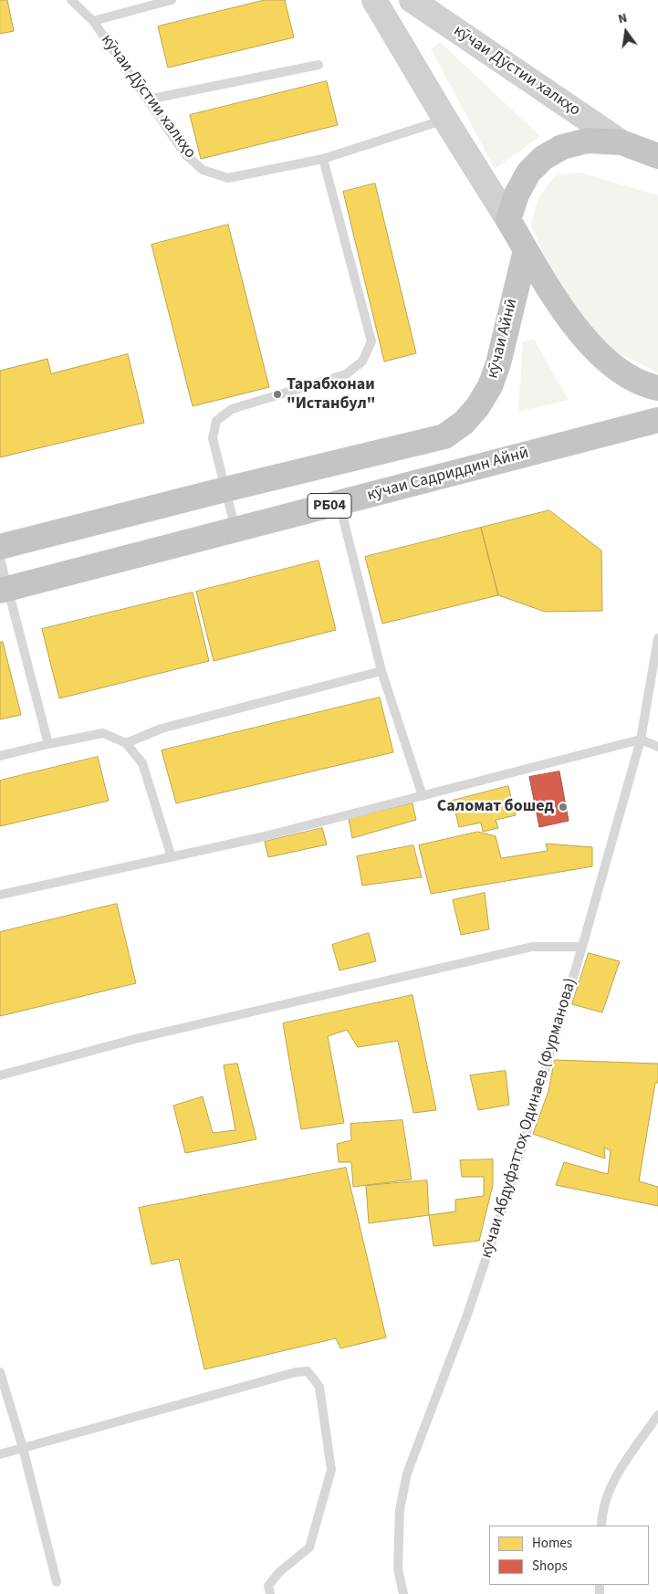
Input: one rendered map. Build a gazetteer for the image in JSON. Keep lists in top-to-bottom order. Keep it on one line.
{"streets":{"highway":["кӯчаи Айнӣ","кӯчаи Садриддин Айнӣ","РБ04"],"main road":["кӯчаи Дӯстии халкҳо"],"lane":["кӯчаи Абдуфаттоҳ Одинаев (Фурманова)"]},"crossings":[["кӯчаи Айнӣ","РБ04"]],"places":["Тарабхонаи \"Истанбул\"","Саломат бошед"],"legend":["Homes","Shops"],"north":"top"}
